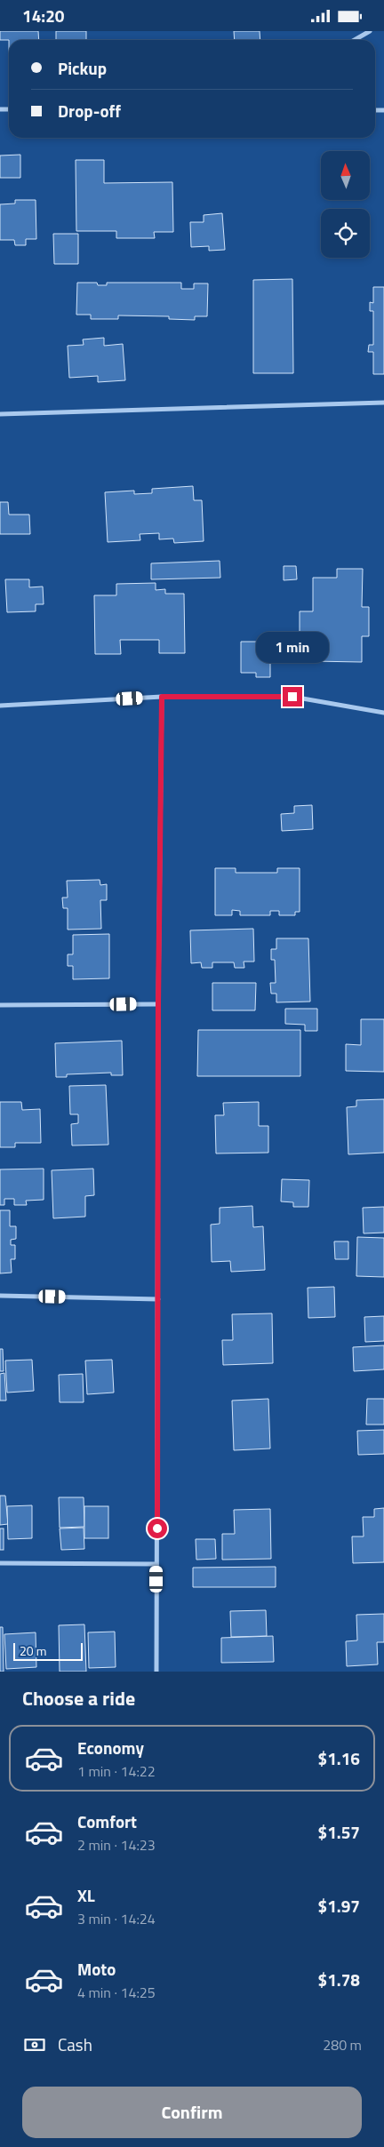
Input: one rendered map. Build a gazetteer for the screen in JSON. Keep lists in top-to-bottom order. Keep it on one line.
{"scale_bar":"20 m","north":"top","page":{"status":"14:20","banner":["Pickup","Drop-off"],"bubble":"1 min","scale":"20 m","heading":"Choose a ride","list":[{"name":"Economy","note":"1 min · 14:22","value":"$1.16"},{"name":"Comfort","note":"2 min · 14:23","value":"$1.57"},{"name":"XL","note":"3 min · 14:24","value":"$1.97"},{"name":"Moto","note":"4 min · 14:25","value":"$1.78"}],"pay":["Cash","280 m"],"buttons":"Confirm"}}
